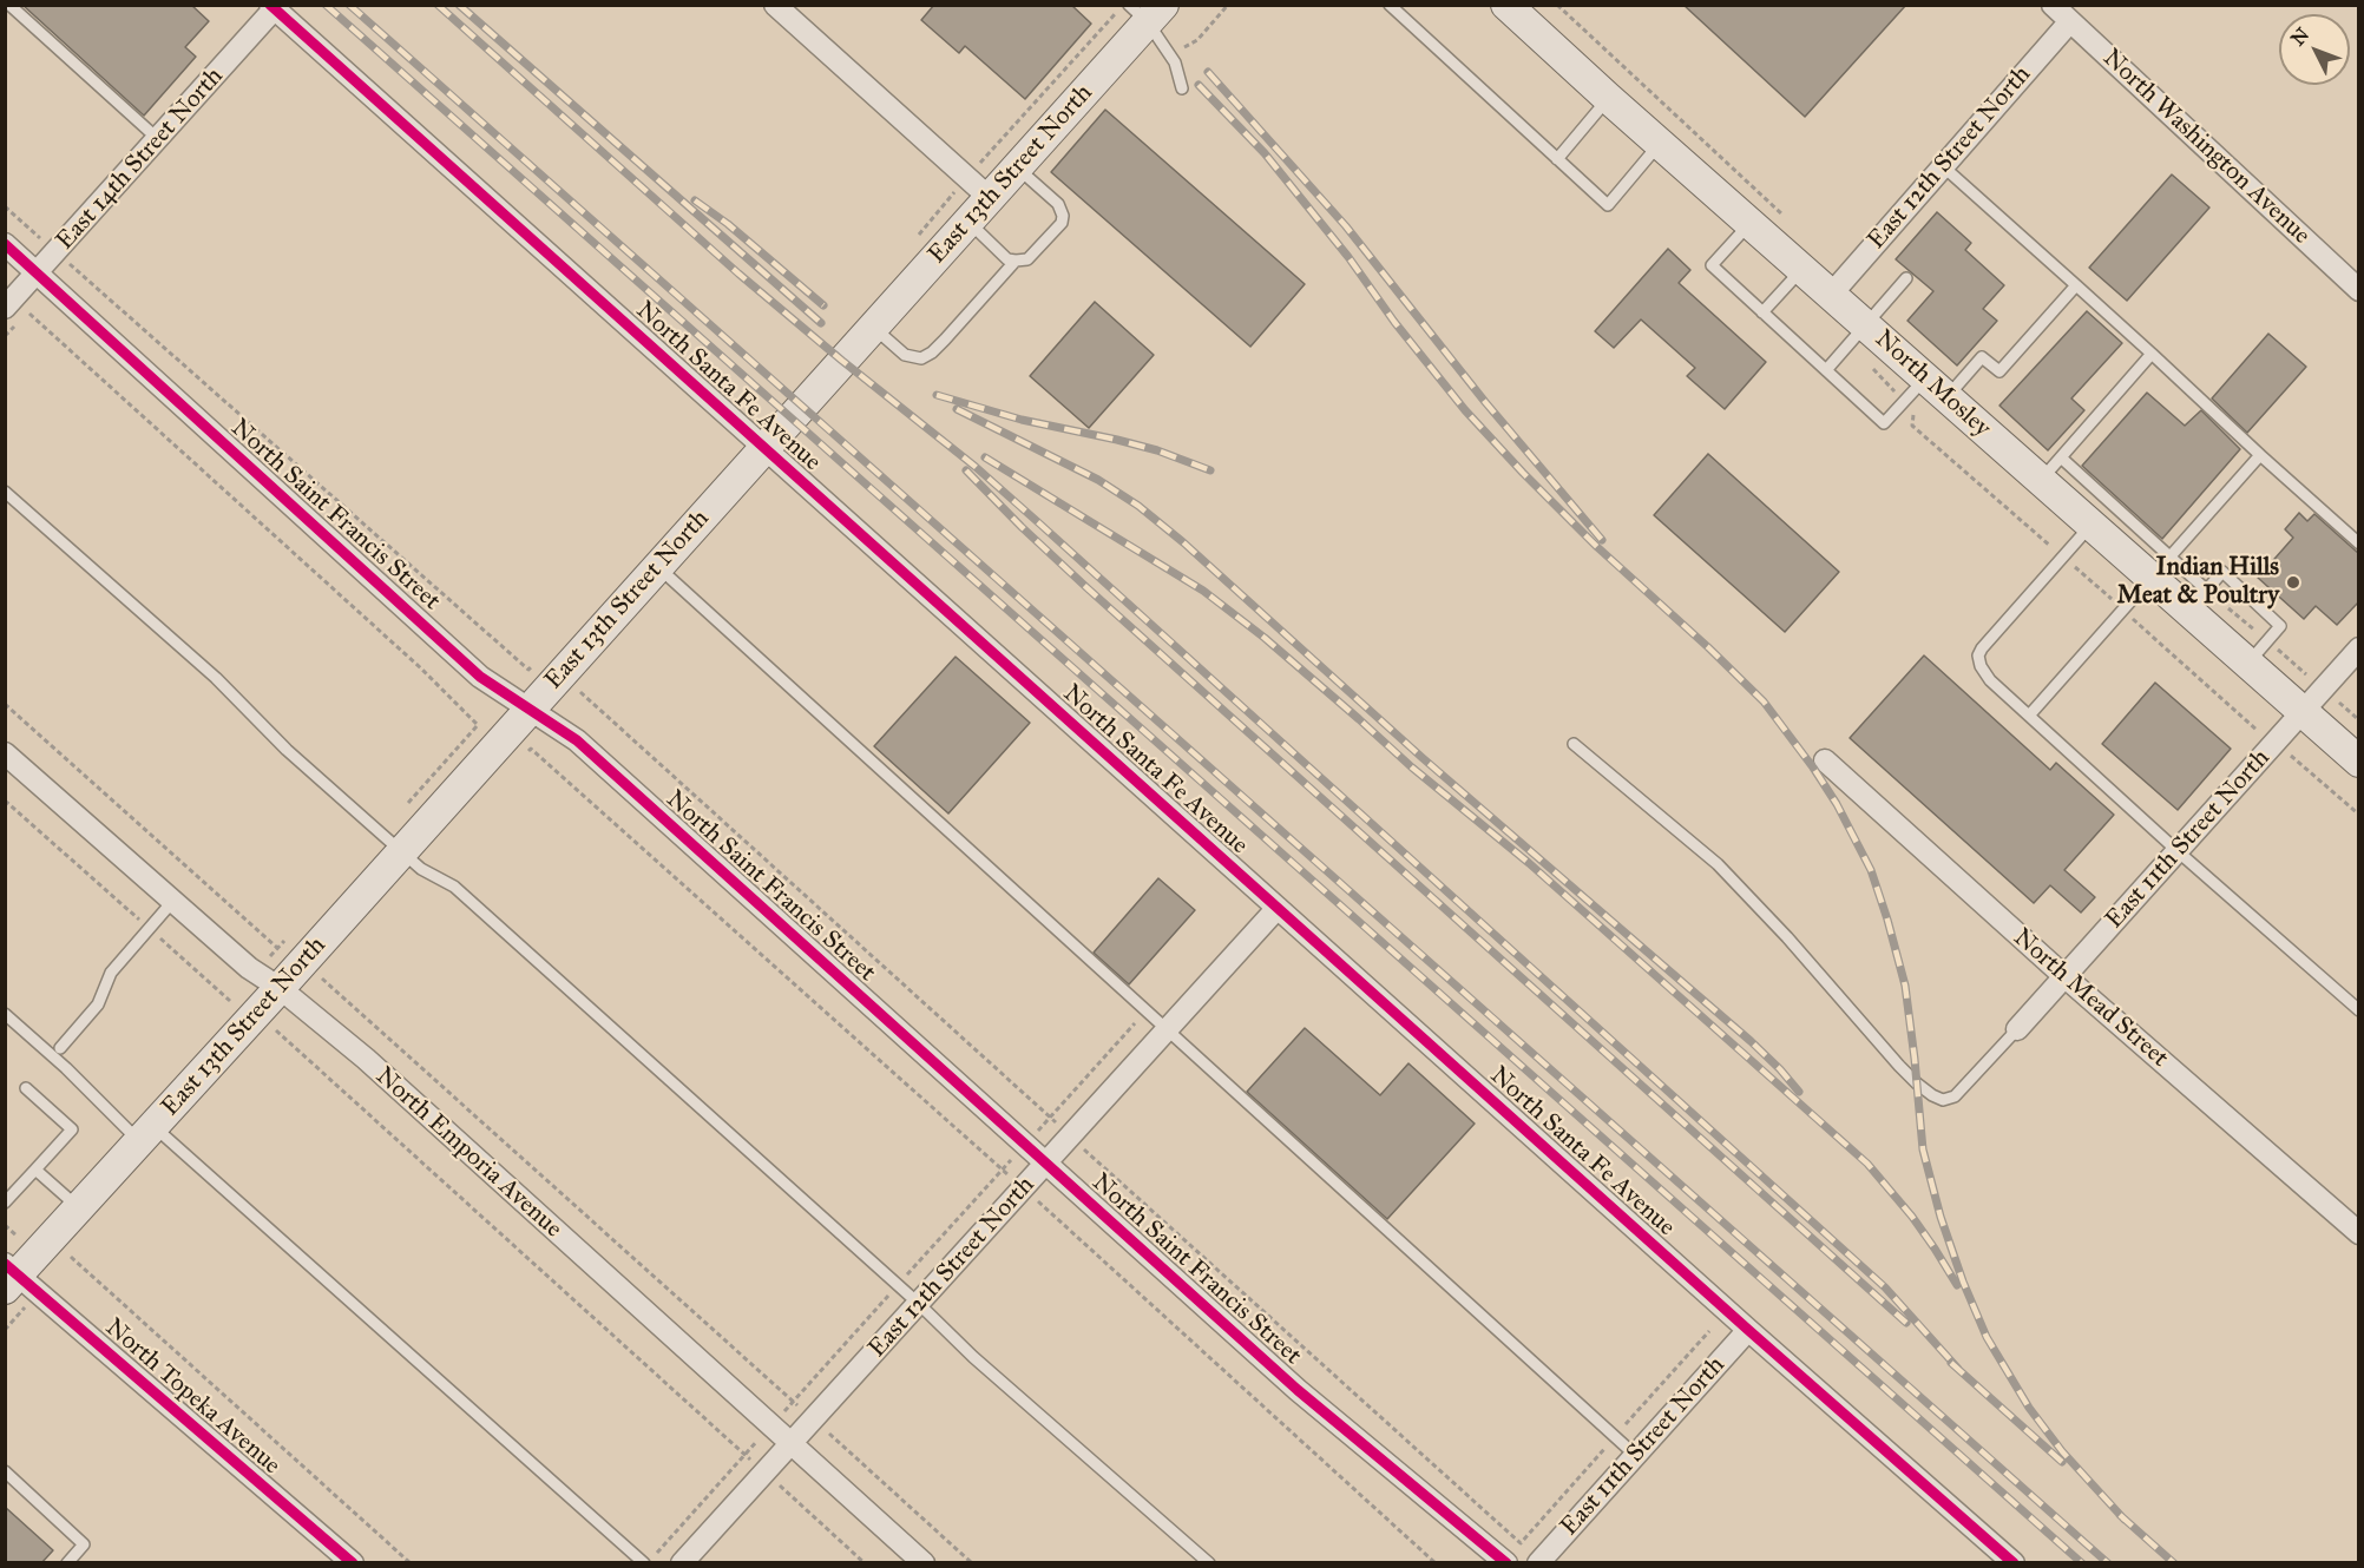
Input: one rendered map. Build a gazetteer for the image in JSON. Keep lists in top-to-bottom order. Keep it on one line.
{"streets":{"main road":["East 13th Street North","North Mosley"],"street":["North Washington Avenue","East 12th Street North","East 14th Street North","North Santa Fe Avenue","North Saint Francis Street","East 11th Street North","North Mead Street","North Emporia Avenue","North Topeka Avenue"]},"crossings":[["North Washington Avenue","East 12th Street North"],["East 12th Street North","North Mosley"],["East 12th Street North","North Santa Fe Avenue"],["East 12th Street North","North Saint Francis Street"],["East 12th Street North","North Emporia Avenue"],["East 14th Street North","North Santa Fe Avenue"],["East 14th Street North","North Saint Francis Street"],["East 13th Street North","North Santa Fe Avenue"],["East 13th Street North","North Saint Francis Street"],["East 13th Street North","North Emporia Avenue"],["East 13th Street North","North Topeka Avenue"],["North Mosley","East 11th Street North"],["North Santa Fe Avenue","East 11th Street North"],["East 11th Street North","North Mead Street"]],"places":["Indian Hills Meat & Poultry"],"north":"top left"}
